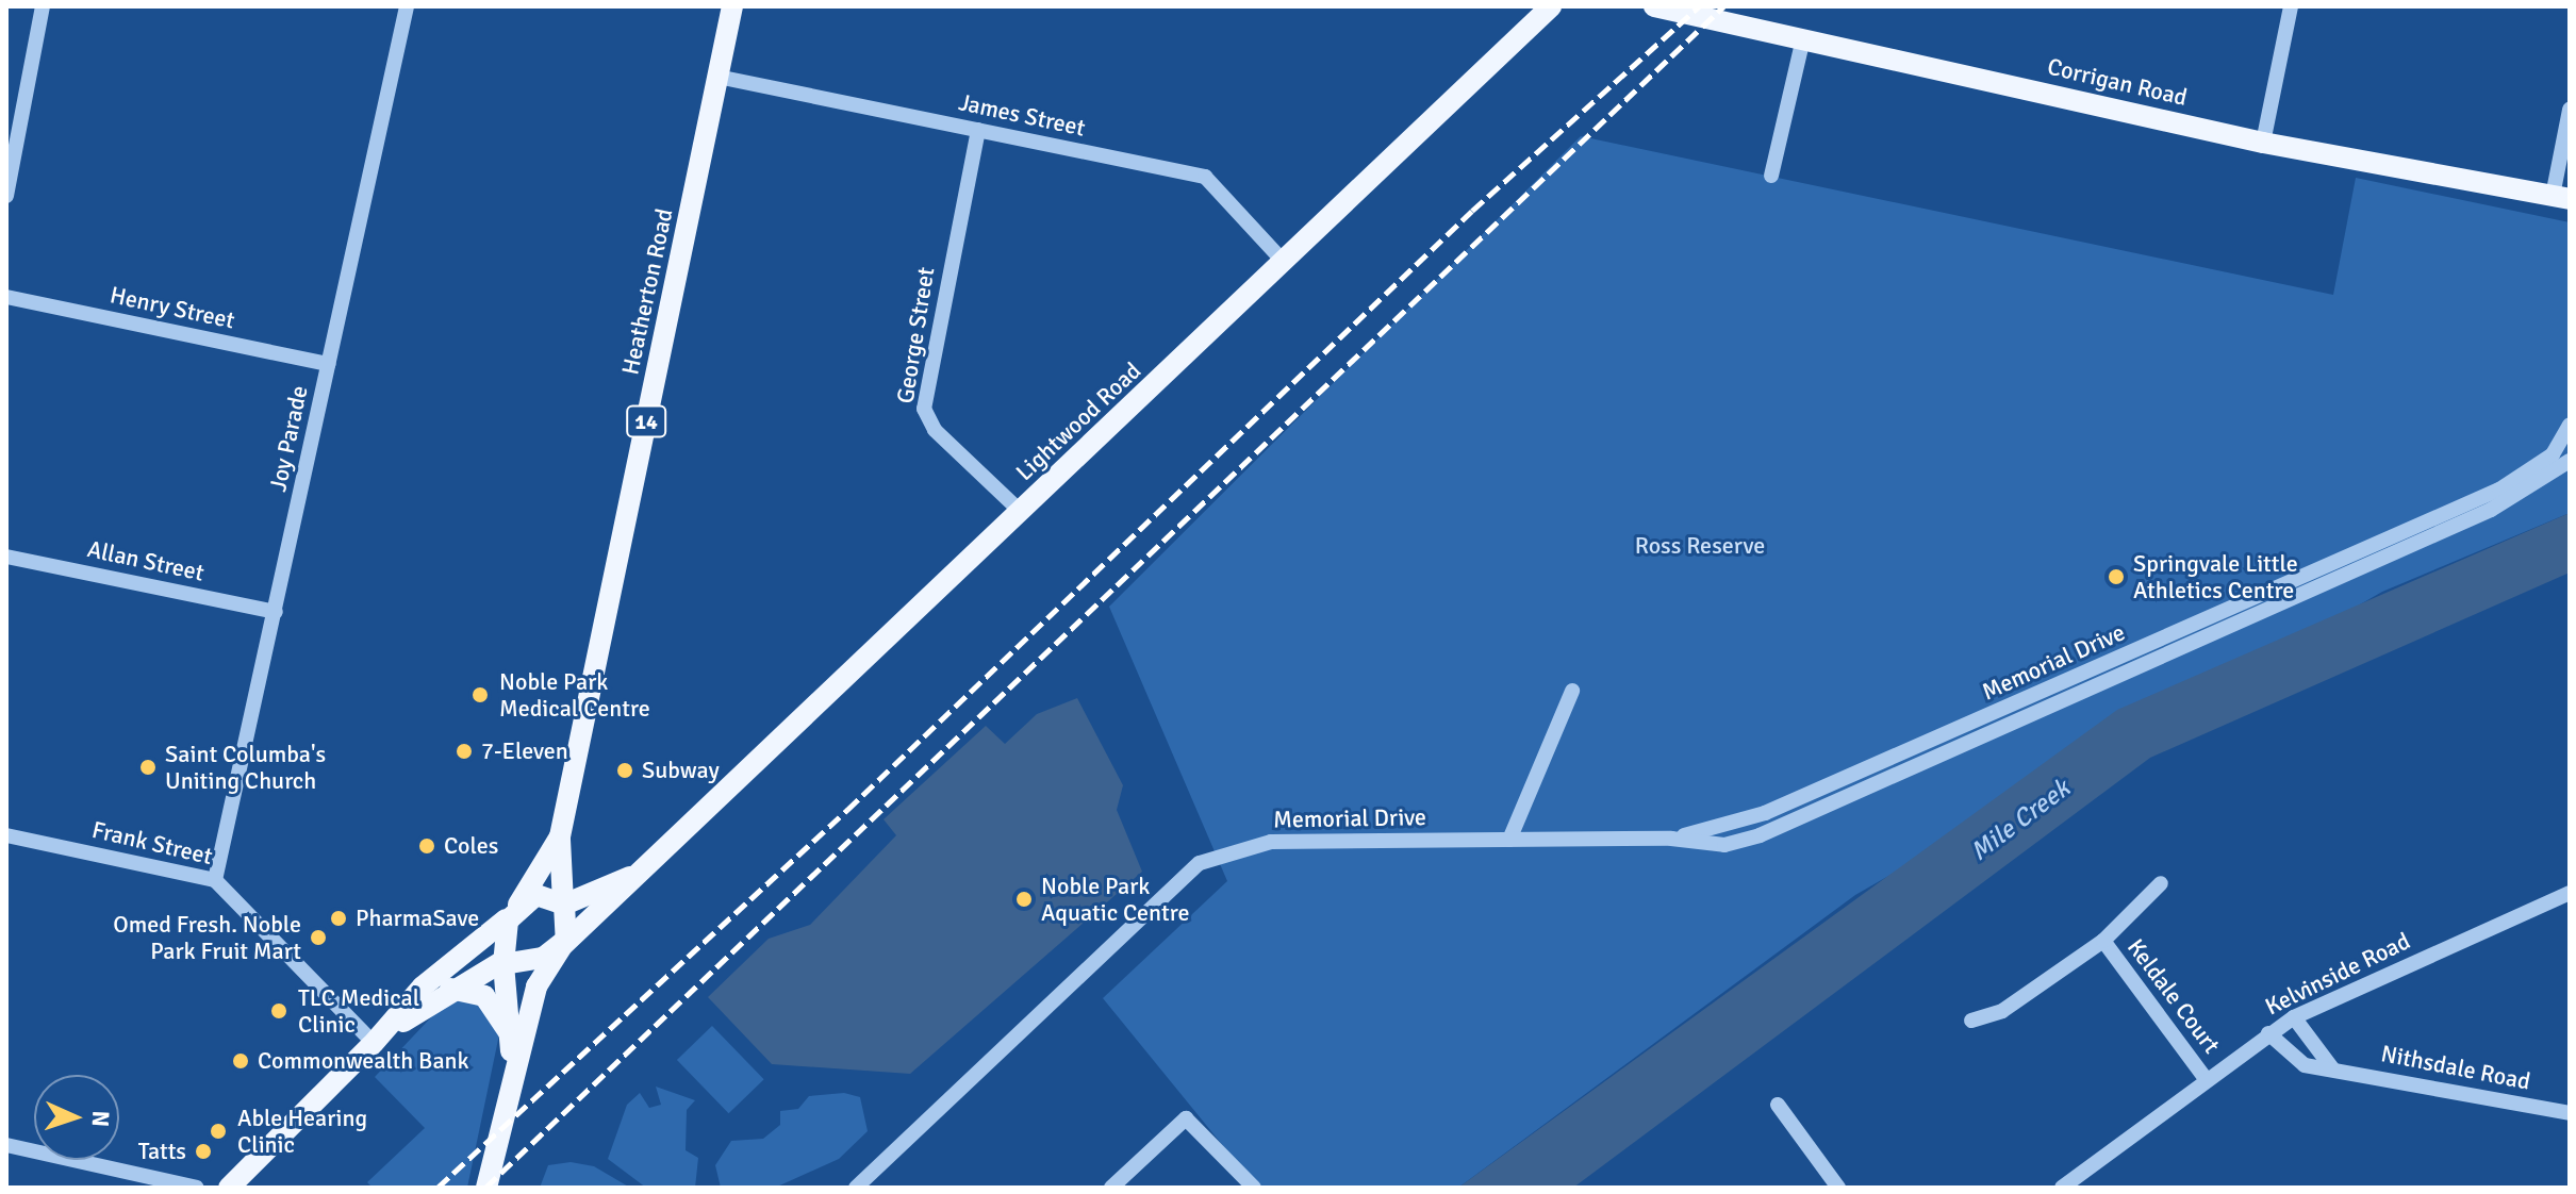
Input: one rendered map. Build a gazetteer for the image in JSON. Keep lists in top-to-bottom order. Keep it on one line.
{"streets":{"main road":["Corrigan Road","Heatherton Road","14","Lightwood Road"],"street":["James Street","Henry Street","George Street","Joy Parade","Allan Street","Memorial Drive","Frank Street","Kelvinside Road","Keldale Court","Nithsdale Road"]},"crossings":[["James Street","Heatherton Road"],["James Street","George Street"],["James Street","Lightwood Road"],["Heatherton Road","14"],["Heatherton Road","Lightwood Road"],["Henry Street","Joy Parade"],["George Street","Lightwood Road"],["14","Lightwood Road"],["Joy Parade","Allan Street"],["Joy Parade","Frank Street"],["Kelvinside Road","Keldale Court"],["Kelvinside Road","Nithsdale Road"]],"water":["Mile Creek"],"parks":["Ross Reserve"],"places":["Springvale Little Athletics Centre","Noble Park Medical Centre","7-Eleven","Saint Columba's Uniting Church","Subway","Coles","Noble Park Aquatic Centre","PharmaSave","Omed Fresh. Noble Park Fruit Mart","TLC Medical Clinic","Commonwealth Bank","Able Hearing Clinic","Tatts"],"north":"right"}
